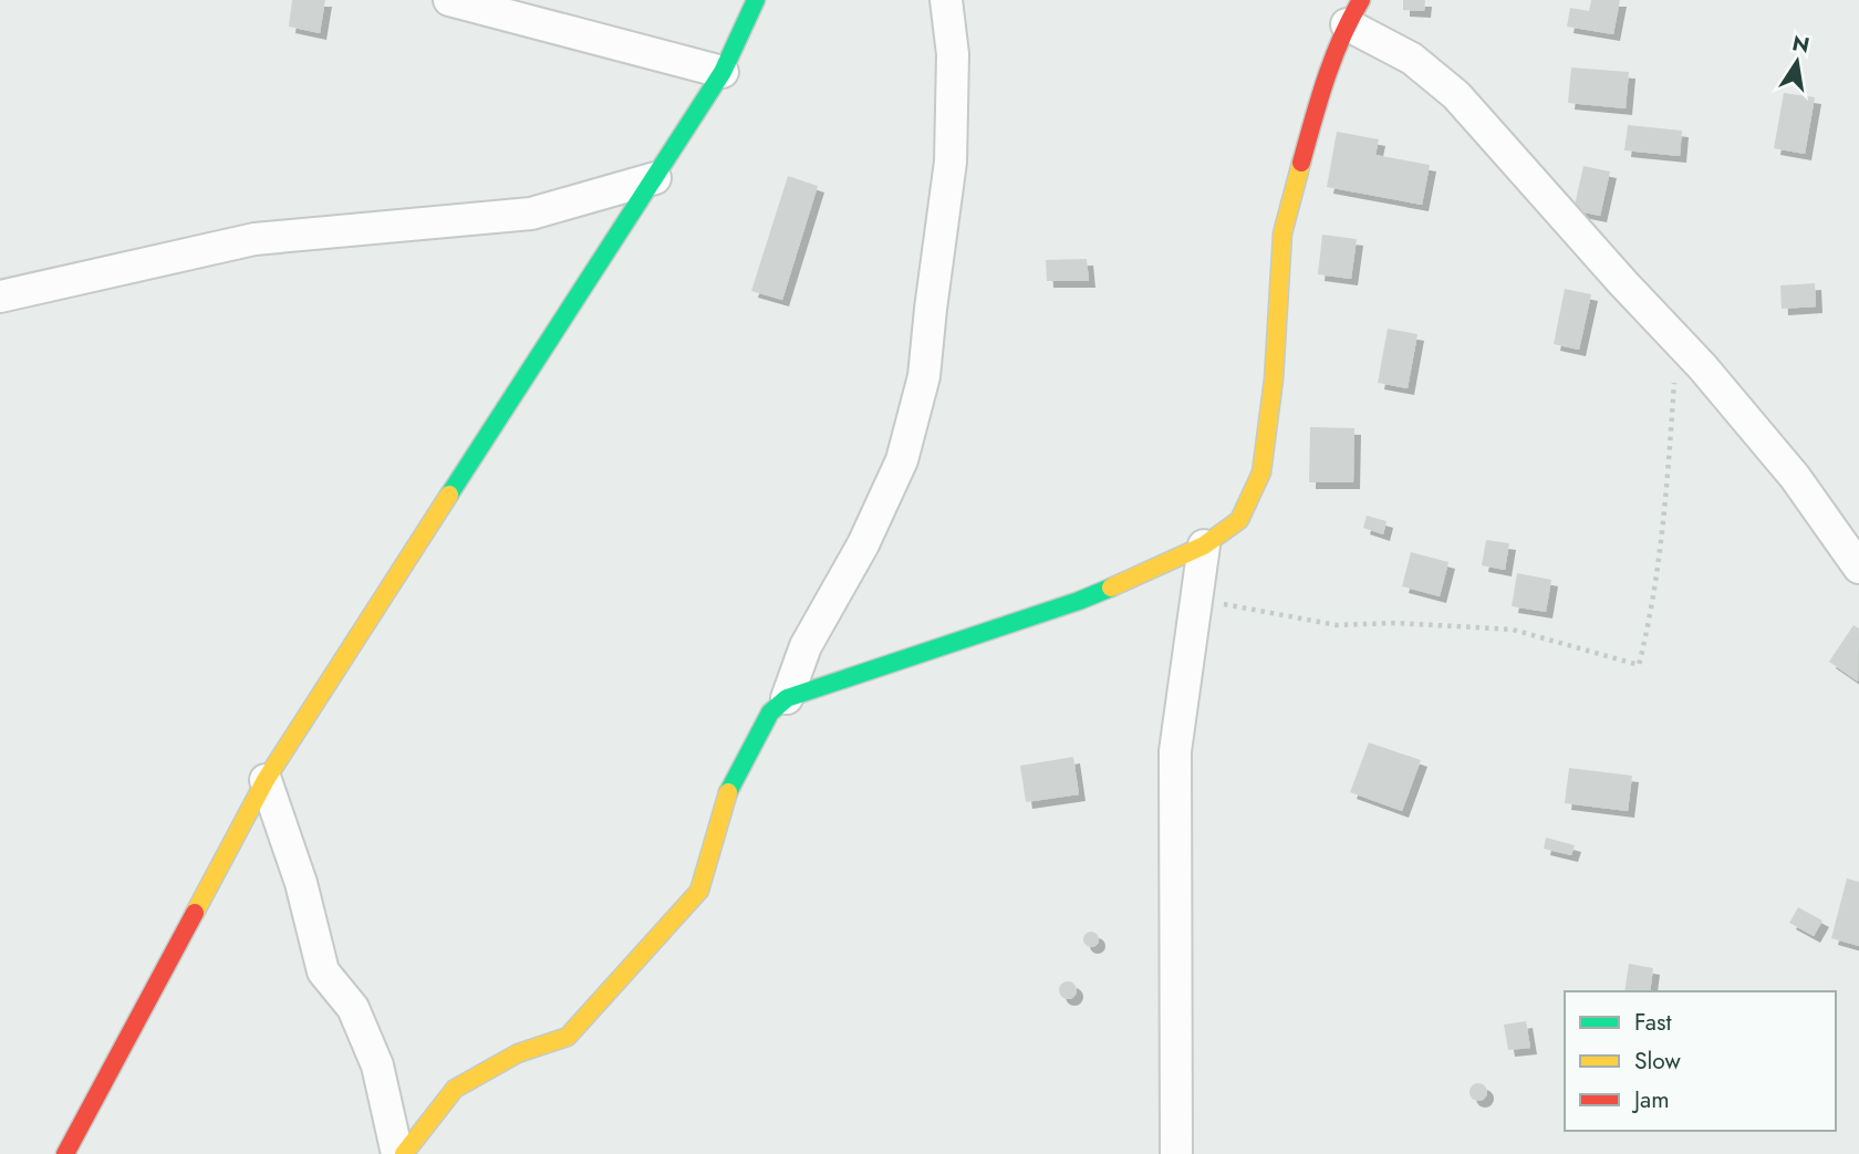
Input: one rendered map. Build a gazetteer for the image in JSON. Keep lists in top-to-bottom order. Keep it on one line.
{"legend":["Fast","Slow","Jam"],"north":"top"}
